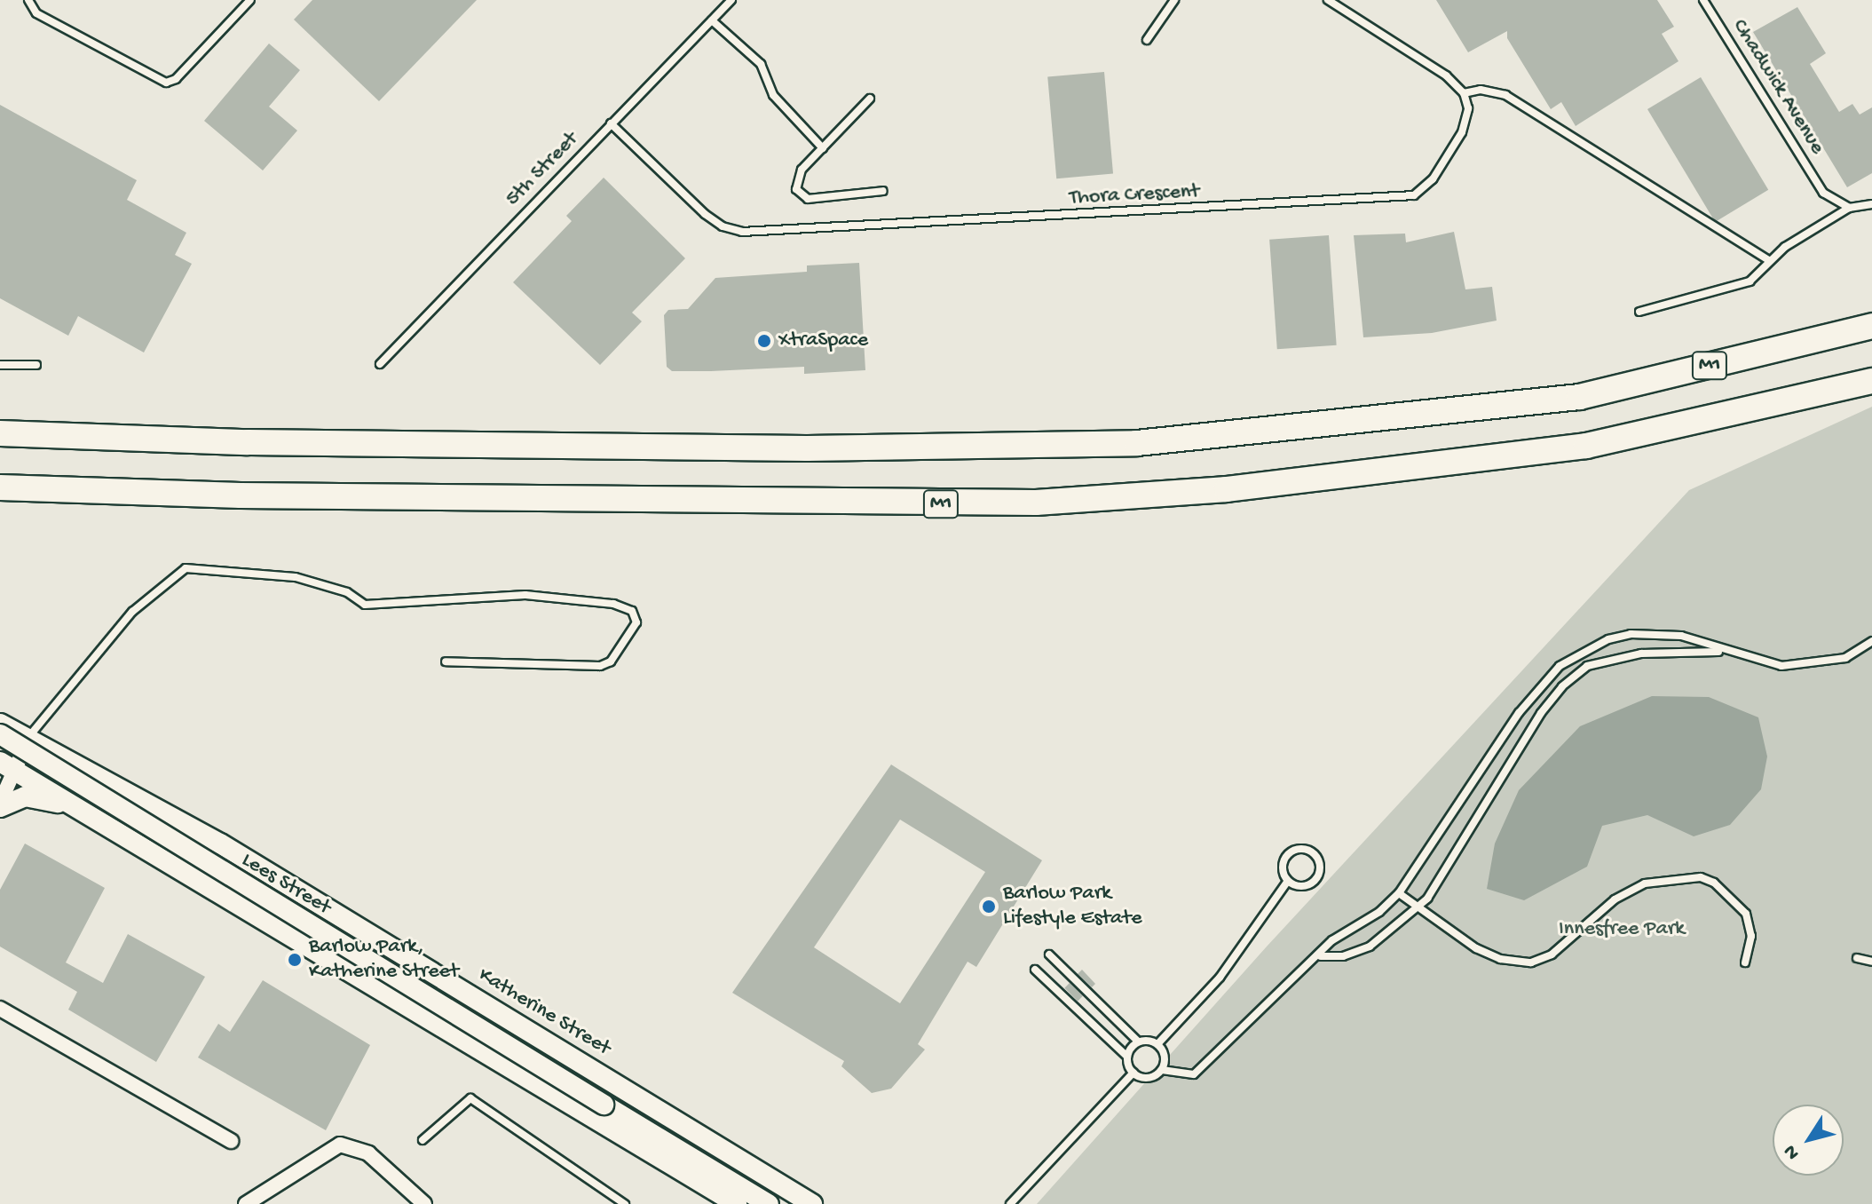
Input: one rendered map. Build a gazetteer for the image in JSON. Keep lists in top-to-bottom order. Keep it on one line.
{"streets":{"highway":["M1"],"main road":["Lees Street","Katherine Street"],"lane":["Chadwick Avenue","5th Street","Thora Crescent"]},"crossings":[["5th Street","Thora Crescent"],["Lees Street","Katherine Street"]],"parks":["Innesfree Park"],"places":["XtraSpace","Barlow Park Lifestyle Estate","Barlow Park, Katherine Street"],"north":"bottom left"}
